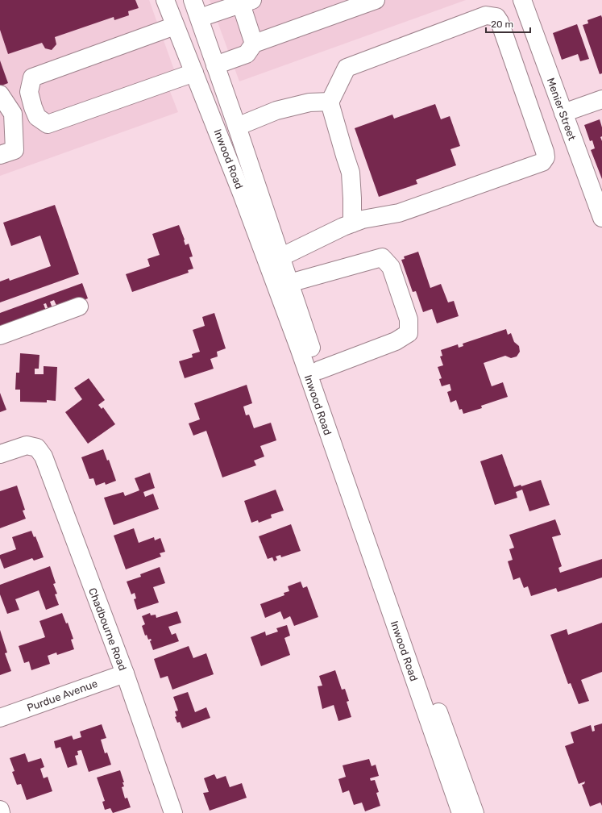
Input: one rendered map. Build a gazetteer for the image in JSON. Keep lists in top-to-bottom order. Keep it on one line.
{"streets":{"main road":["Menier Street","Inwood Road","Chadbourne Road","Purdue Avenue"]},"crossings":[["Chadbourne Road","Purdue Avenue"]],"scale_bar":"20 m"}
